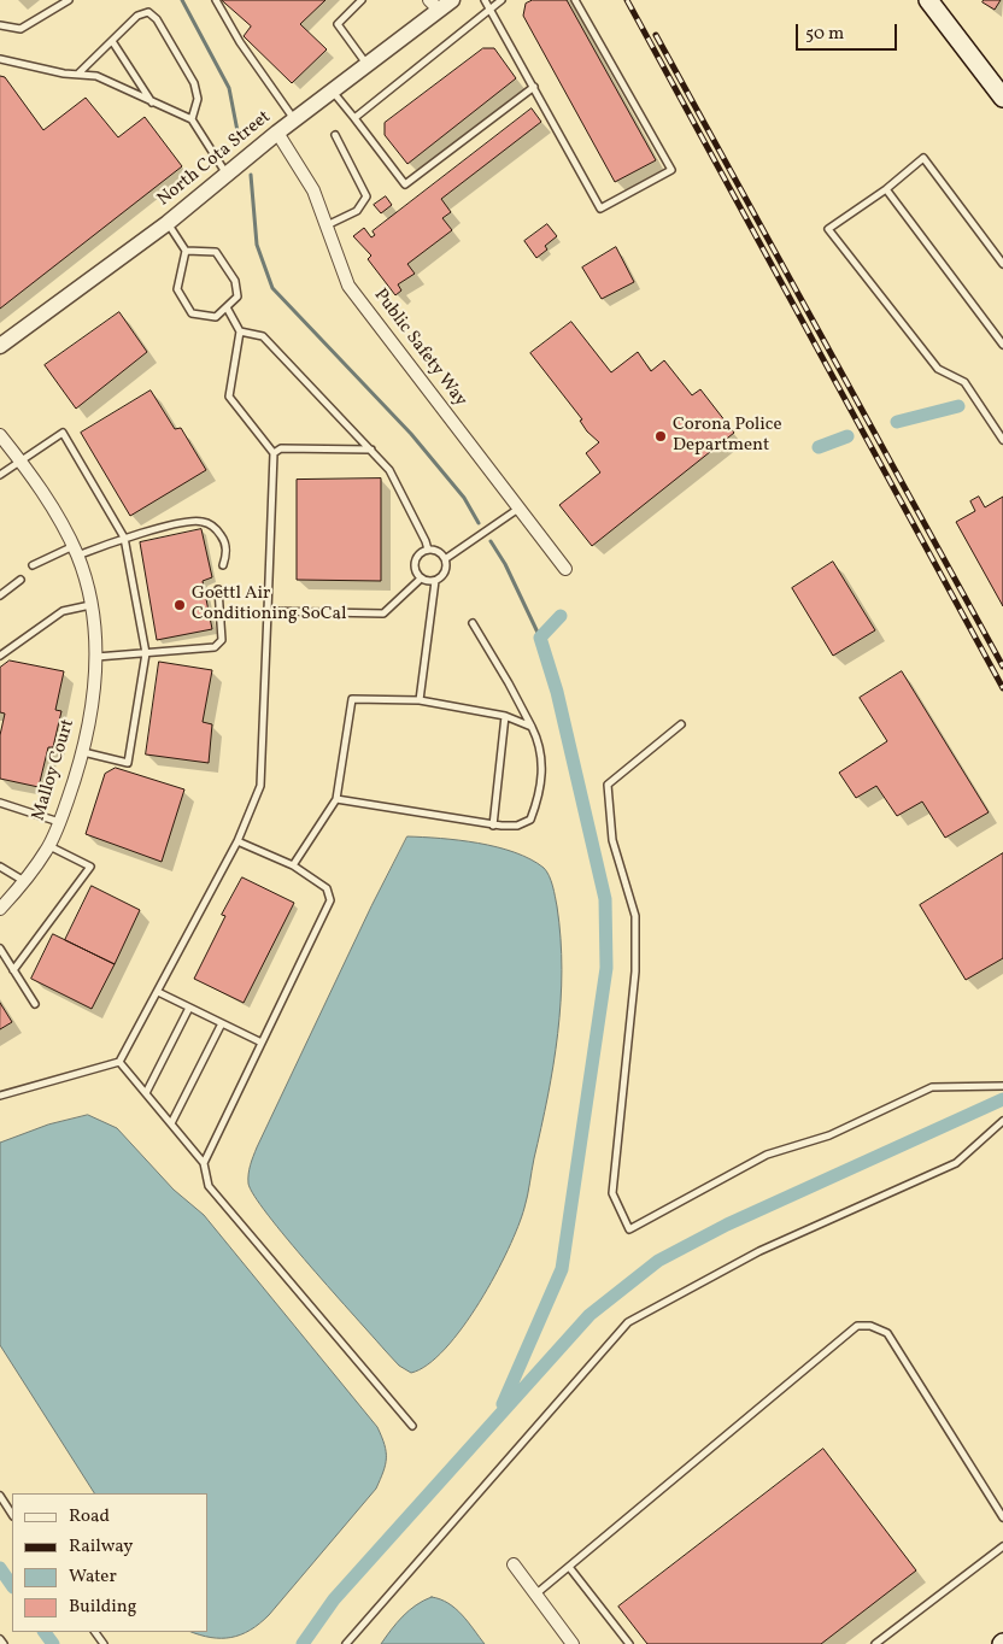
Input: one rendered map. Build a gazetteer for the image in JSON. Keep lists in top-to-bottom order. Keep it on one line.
{"streets":{"street":["North Cota Street","Public Safety Way","Malloy Court"]},"crossings":[["North Cota Street","Public Safety Way"]],"places":["Corona Police Department","Goettl Air Conditioning SoCal"],"legend":["Road","Railway","Water","Building"],"scale_bar":"50 m"}
